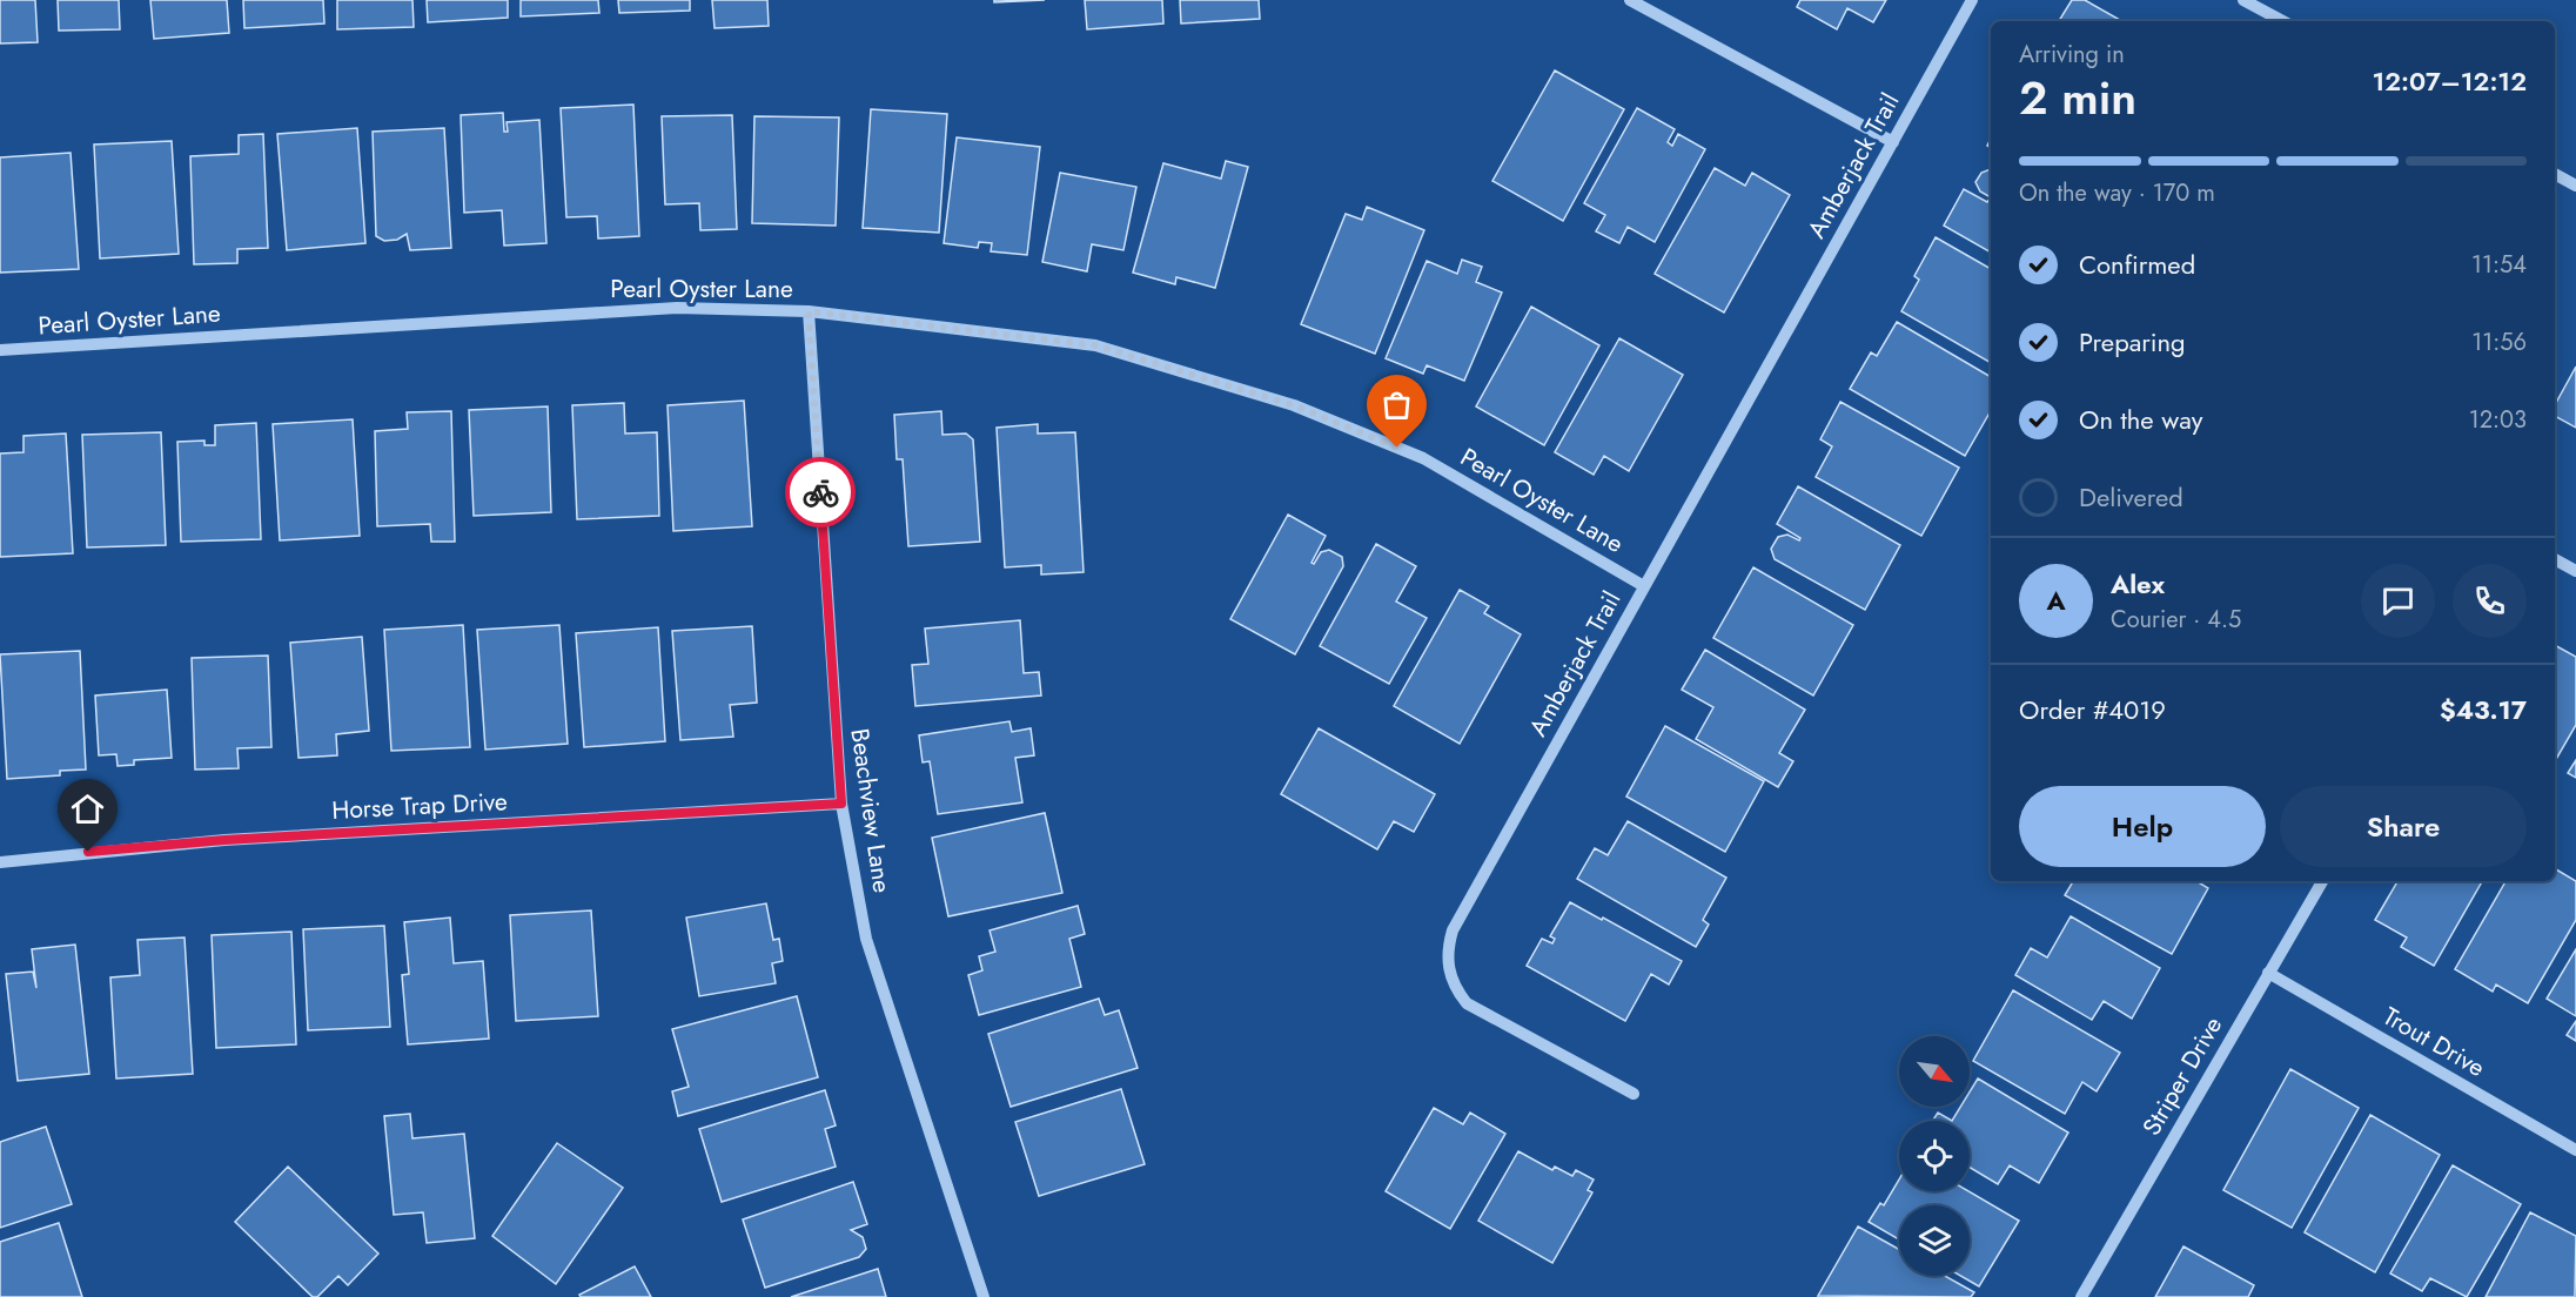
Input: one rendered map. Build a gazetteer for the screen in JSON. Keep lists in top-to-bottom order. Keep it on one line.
{"streets":{"street":["Amberjack Trail","Pearl Oyster Lane","Horse Trap Drive","Beachview Lane","Trout Drive","Striper Drive"]},"crossings":[["Amberjack Trail","Pearl Oyster Lane"],["Pearl Oyster Lane","Beachview Lane"],["Horse Trap Drive","Beachview Lane"],["Trout Drive","Striper Drive"]],"north":"bottom right","page":{"heading":["2 min","Arriving in","12:07–12:12"],"panel":["Alex","Courier · 4.5","Order #4019","$43.17"],"bar":"On the way · 170 m","list":[["Confirmed","11:54"],["Preparing","11:56"],["On the way","12:03"],"Delivered"],"round":"A","buttons":["Help","Share"]}}
